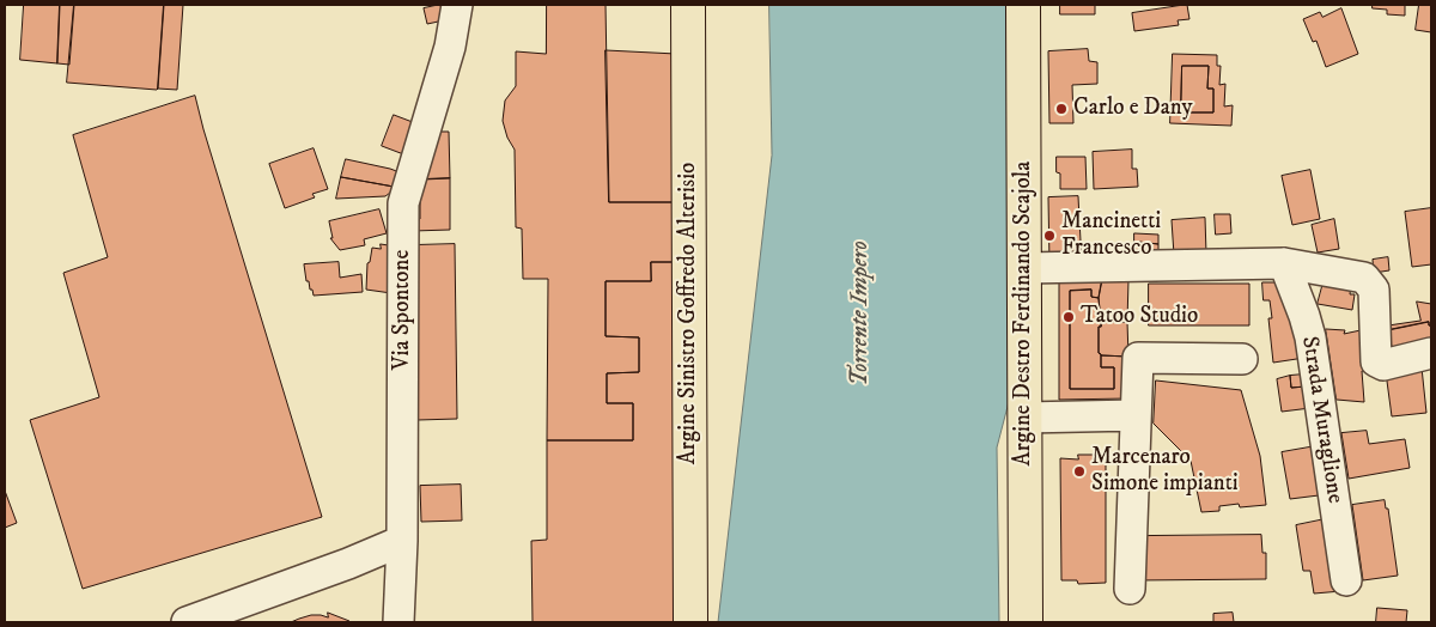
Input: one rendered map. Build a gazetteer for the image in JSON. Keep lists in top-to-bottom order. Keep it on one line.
{"streets":{"main road":["Argine Sinistro Goffredo Alterisio","Argine Destro Ferdinando Scajola"],"street":["Via Spontone","Strada Muraglione"]},"water":["Torrente Impero"],"places":["Carlo e Dany","Mancinetti Francesco","Tatoo Studio","Marcenaro Simone impianti"]}
